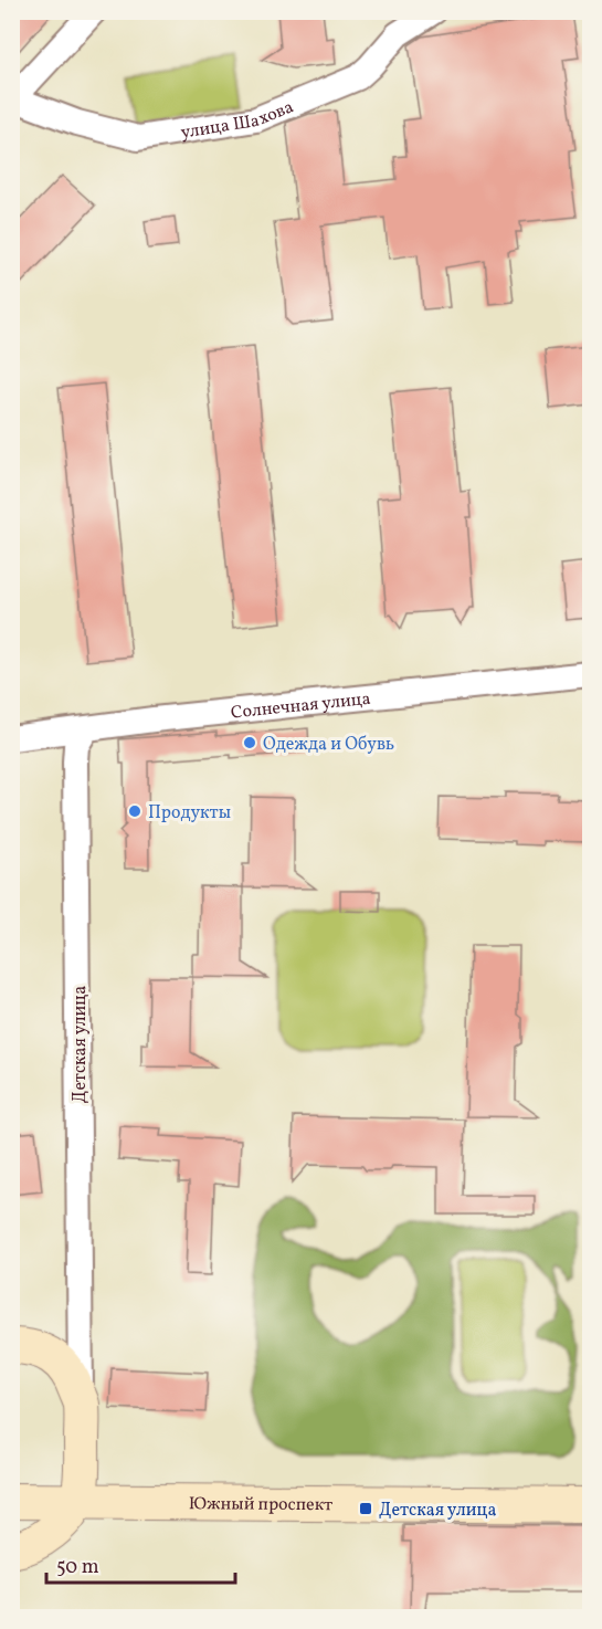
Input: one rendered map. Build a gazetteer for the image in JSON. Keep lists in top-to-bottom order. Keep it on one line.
{"streets":{"main road":["Южный проспект"],"street":["улица Шахова","Солнечная улица","Детская улица"]},"crossings":[["Солнечная улица","Детская улица"]],"places":{"other":["Одежда и Обувь","Продукты"],"transit":["Детская улица"]},"scale_bar":"50 m"}
